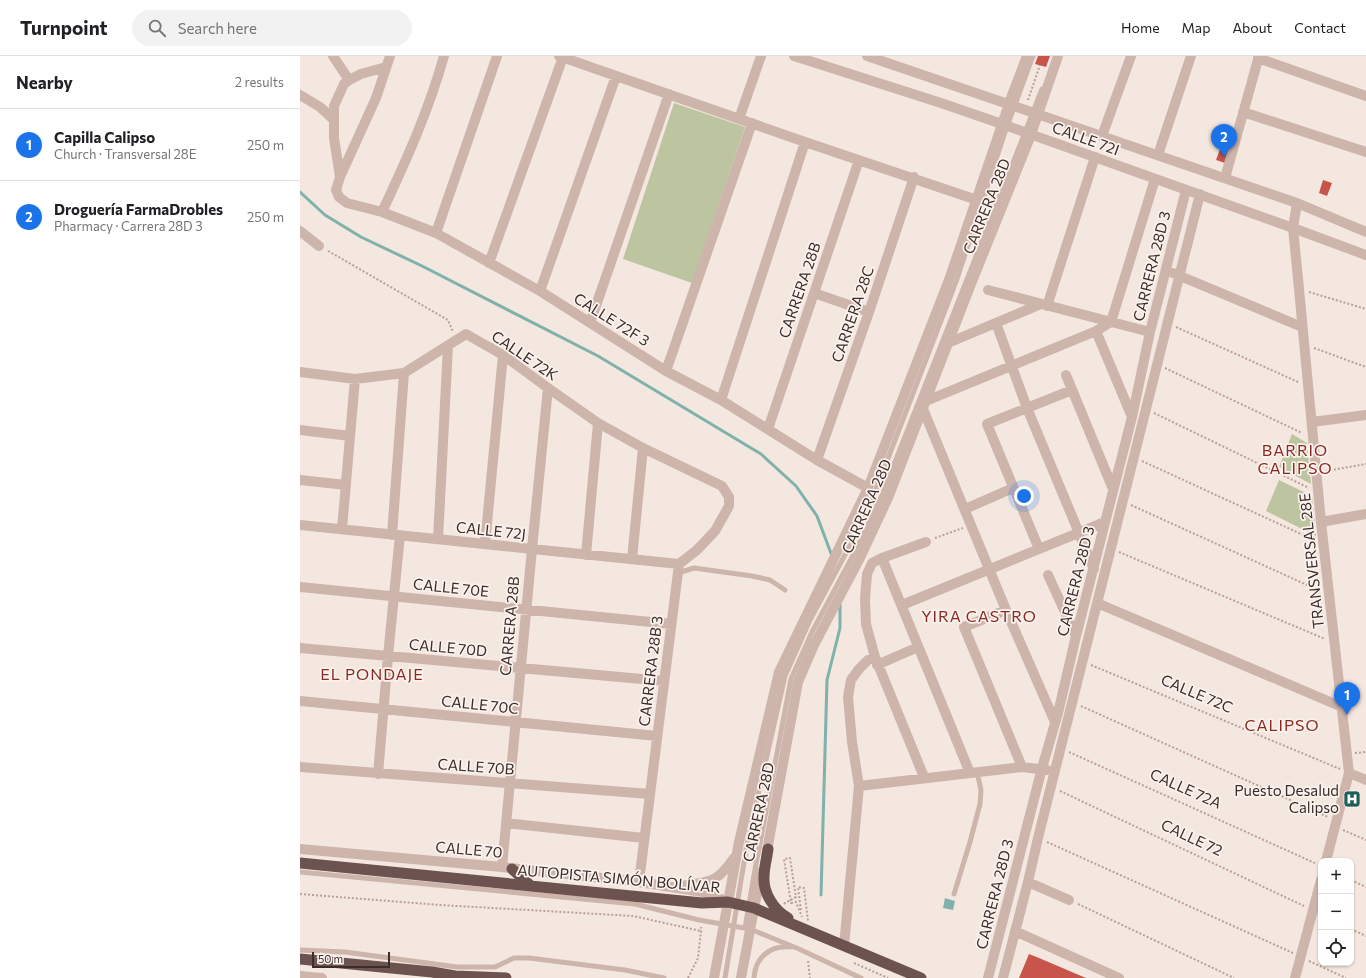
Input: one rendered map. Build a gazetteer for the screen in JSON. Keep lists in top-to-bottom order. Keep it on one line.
{"streets":{"highway":["AUTOPISTA SIMÓN BOLÍVAR"],"street":["CALLE 72I","CARRERA 28D","CARRERA 28D 3","CARRERA 28B","CARRERA 28C","CALLE 72F 3","CALLE 72K","CALLE 72J","TRANSVERSAL 28E","CALLE 70E","CALLE 70D","CARRERA 28B 3","CALLE 70C","CALLE 70B","CALLE 70"],"path":["CALLE 72C","CALLE 72A","CALLE 72"]},"crossings":[["CALLE 72I","CARRERA 28D"],["CALLE 72I","CARRERA 28D 3"],["CALLE 72I","TRANSVERSAL 28E"],["CARRERA 28D","CALLE 72F 3"],["CARRERA 28D","CALLE 70"],["CARRERA 28D","AUTOPISTA SIMÓN BOLÍVAR"],["CARRERA 28D 3","CALLE 72C"],["CARRERA 28D 3","CALLE 72A"],["CARRERA 28D 3","CALLE 72"],["CARRERA 28B","CALLE 72F 3"],["CARRERA 28B","CALLE 72K"],["CARRERA 28B","CALLE 72J"],["CARRERA 28B","CALLE 70E"],["CARRERA 28B","CALLE 70D"],["CARRERA 28B","CALLE 70C"],["CARRERA 28B","CALLE 70B"],["CARRERA 28B","CALLE 70"],["CARRERA 28C","CALLE 72F 3"],["CALLE 72K","CALLE 72J"],["CALLE 72K","CARRERA 28B 3"],["CALLE 72J","CARRERA 28B 3"],["TRANSVERSAL 28E","CALLE 72C"],["CALLE 70E","CARRERA 28B 3"],["CALLE 70D","CARRERA 28B 3"],["CARRERA 28B 3","CALLE 70C"],["CARRERA 28B 3","CALLE 70B"],["CARRERA 28B 3","CALLE 70"],["CALLE 70","AUTOPISTA SIMÓN BOLÍVAR"]],"districts":["BARRIO CALIPSO","YIRA CASTRO","EL PONDAJE","CALIPSO"],"places":{"hospital":["Puesto Desalud Calipso"]},"scale_bar":"50 m","page":{"header":"Turnpoint","search":"Search here","nav":["Home","Map","About","Contact"],"heading":["Nearby","2 results"],"list":[{"mark":"1","name":"Capilla Calipso","note":"Church · Transversal 28E","value":"250 m"},{"mark":"2","name":"Droguería FarmaDrobles","note":"Pharmacy · Carrera 28D 3","value":"250 m"}],"pins":["2","1"],"map_buttons":["+","−"],"scale":"50 m"}}
